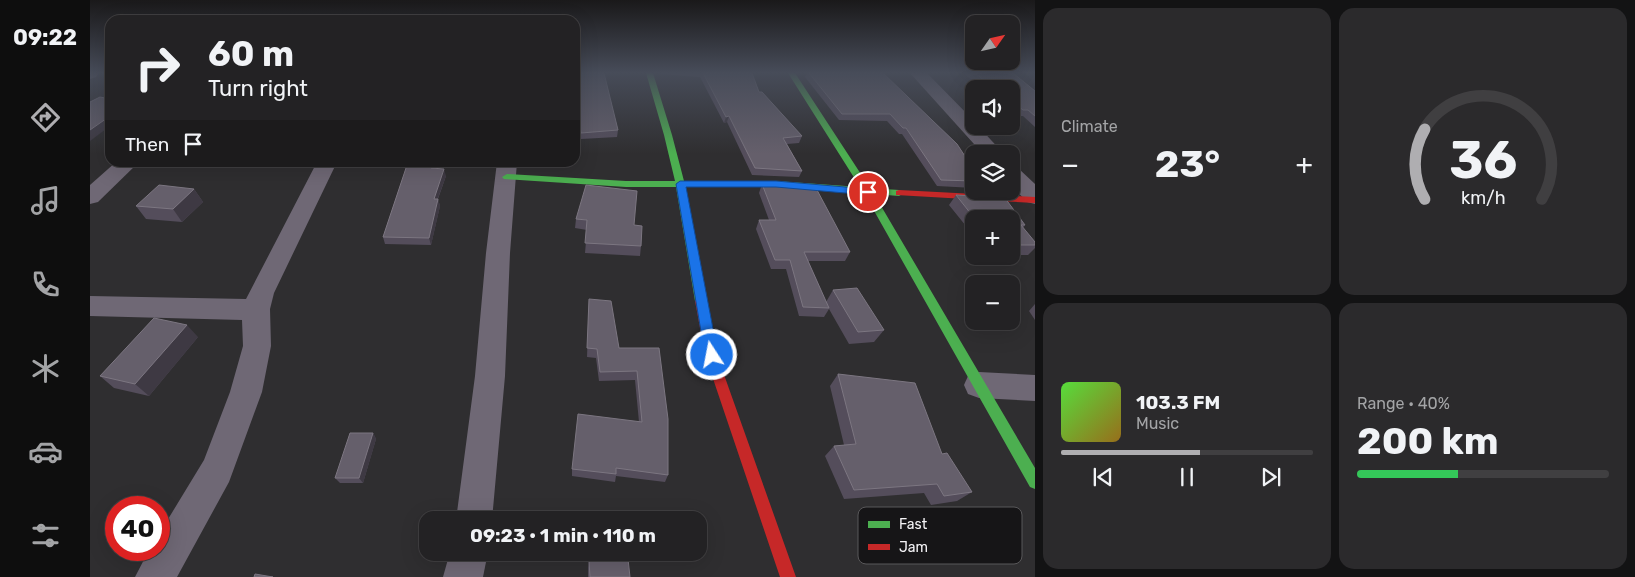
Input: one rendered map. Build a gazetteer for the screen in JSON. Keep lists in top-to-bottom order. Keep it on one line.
{"legend":["Fast","Jam"],"north":"top right","page":{"tabs":"09:22","tile":["Climate",["Range · 40%","200 km"]],"map_buttons":["+","−"],"turn":["60 m","Turn right"],"then":"Then","heat":["−","23°","+"],"song":["103.3 FM","Music"],"limit":"40","trip":"09:23 · 1 min · 110 m","gauge":["36","km/h"]}}
